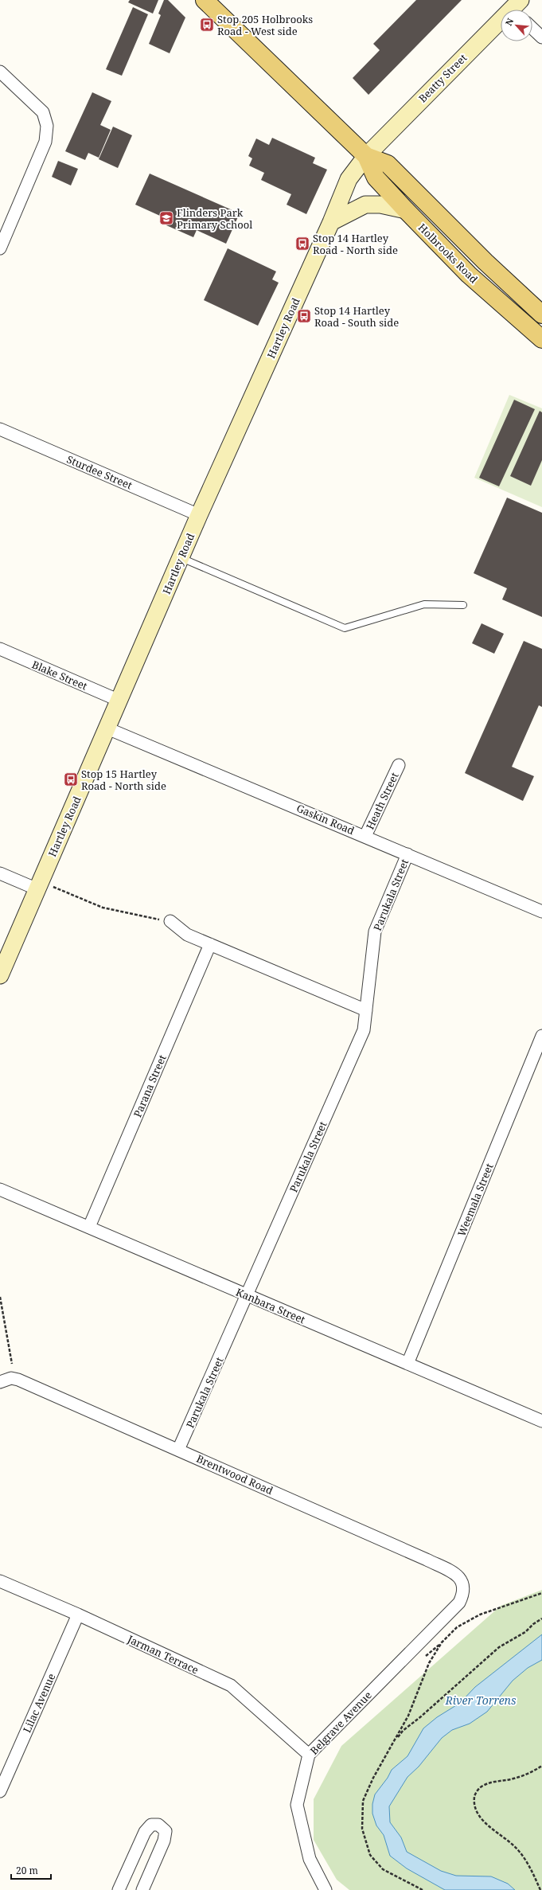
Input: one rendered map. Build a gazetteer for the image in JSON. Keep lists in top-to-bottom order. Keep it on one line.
{"streets":{"main road":["Holbrooks Road"],"street":["Beatty Street","Hartley Road","Sturdee Street","Blake Street","Heath Street","Gaskin Road","Parukala Street","Parana Street","Weemala Street","Kanbara Street","Brentwood Road","Jarman Terrace","Lilac Avenue","Belgrave Avenue"]},"crossings":[["Beatty Street","Holbrooks Road"],["Beatty Street","Hartley Road"],["Holbrooks Road","Hartley Road"],["Hartley Road","Sturdee Street"],["Hartley Road","Blake Street"],["Hartley Road","Gaskin Road"],["Heath Street","Gaskin Road"],["Gaskin Road","Parukala Street"],["Parukala Street","Kanbara Street"],["Parukala Street","Brentwood Road"],["Parana Street","Kanbara Street"],["Weemala Street","Kanbara Street"],["Brentwood Road","Belgrave Avenue"],["Jarman Terrace","Lilac Avenue"],["Jarman Terrace","Belgrave Avenue"]],"water":["River Torrens"],"places":{"bus stop":["Stop 205 Holbrooks Road - West side","Stop 14 Hartley Road - North side","Stop 14 Hartley Road - South side","Stop 15 Hartley Road - North side"],"school or university":["Flinders Park Primary School"]},"scale_bar":"20 m","north":"top left"}
